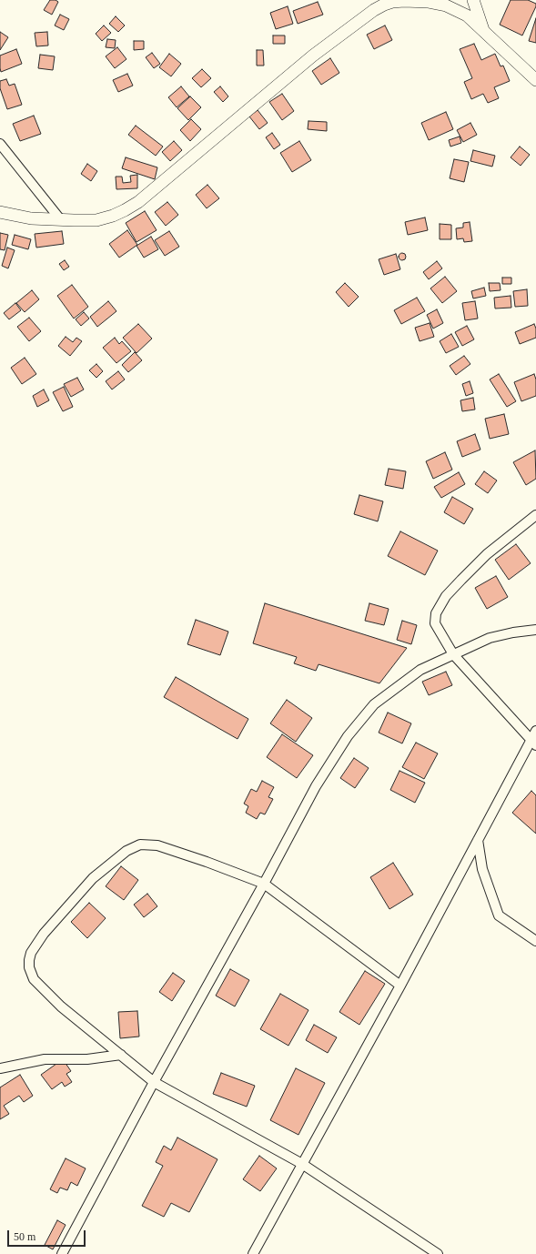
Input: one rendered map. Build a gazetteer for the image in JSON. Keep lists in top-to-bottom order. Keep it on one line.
{"scale_bar":"50 m"}
